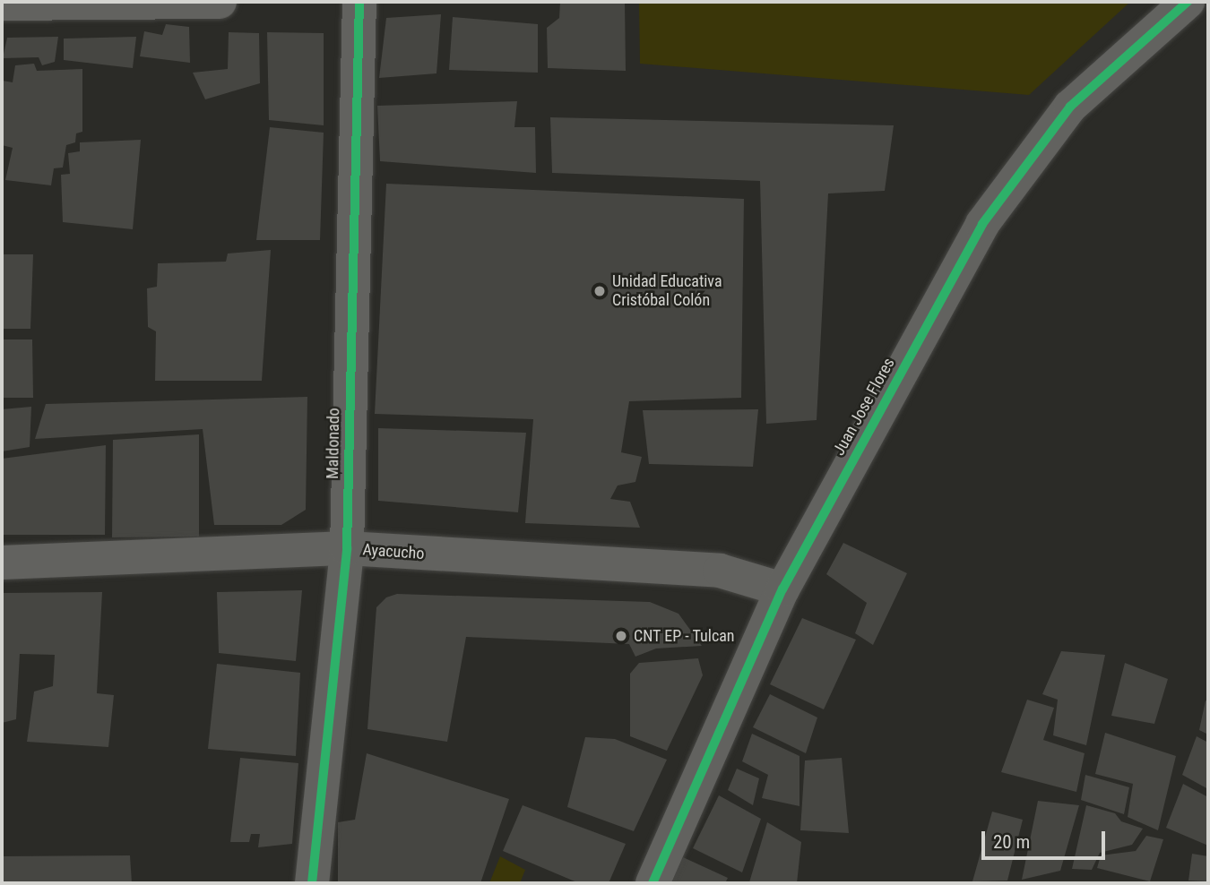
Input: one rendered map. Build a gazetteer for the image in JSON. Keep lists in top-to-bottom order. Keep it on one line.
{"streets":{"street":["Juan Jose Flores","Maldonado","Ayacucho"]},"crossings":[["Juan Jose Flores","Ayacucho"],["Maldonado","Ayacucho"]],"places":["Unidad Educativa Cristóbal Colón","CNT EP - Tulcan"],"scale_bar":"20 m"}
